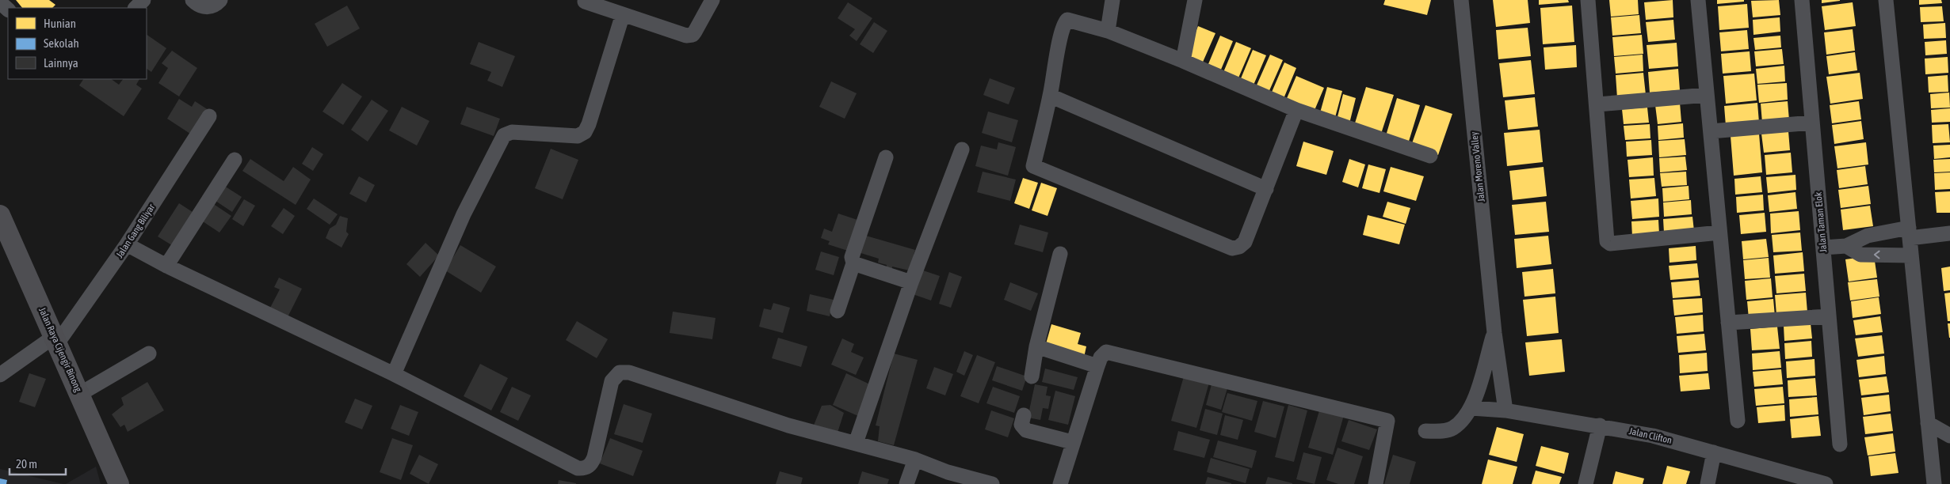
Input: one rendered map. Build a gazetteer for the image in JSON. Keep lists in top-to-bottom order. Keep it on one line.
{"streets":{"street":["Jalan Moreno Valley","Jalan Taman Elok","Jalan Gang Biliyar","Jalan Raya Cijengir Binong","Jalan Clifton"]},"crossings":[["Jalan Moreno Valley","Jalan Clifton"],["Jalan Gang Biliyar","Jalan Raya Cijengir Binong"]],"legend":["Hunian","Sekolah","Lainnya"],"scale_bar":"20 m"}
